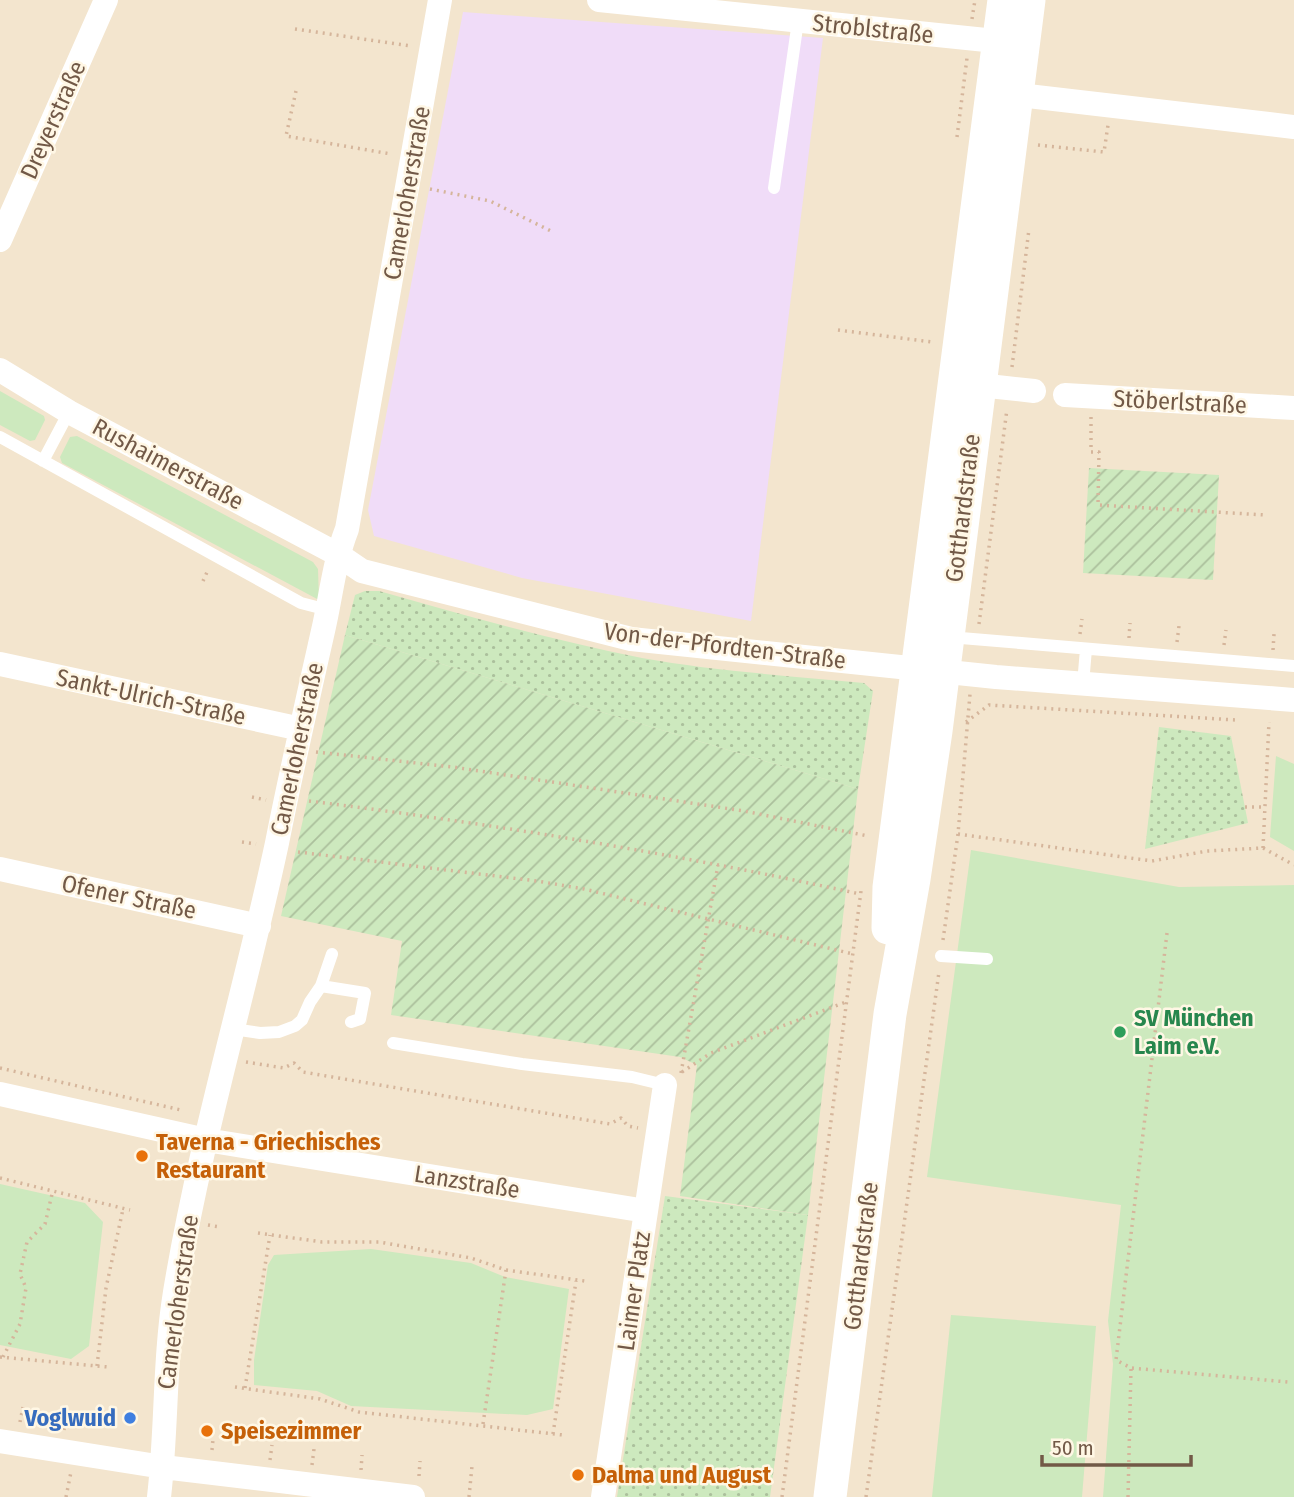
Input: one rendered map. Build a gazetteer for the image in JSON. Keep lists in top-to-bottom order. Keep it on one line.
{"streets":{"street":["Stroblstraße","Dreyerstraße","Camerloherstraße","Stöberlstraße","Rushaimerstraße","Gotthardstraße","Von-der-Pfordten-Straße","Sankt-Ulrich-Straße","Ofener Straße","Lanzstraße","Laimer Platz"]},"crossings":[["Stroblstraße","Gotthardstraße"],["Camerloherstraße","Rushaimerstraße"],["Camerloherstraße","Von-der-Pfordten-Straße"],["Camerloherstraße","Sankt-Ulrich-Straße"],["Camerloherstraße","Ofener Straße"],["Camerloherstraße","Lanzstraße"],["Rushaimerstraße","Von-der-Pfordten-Straße"],["Gotthardstraße","Von-der-Pfordten-Straße"],["Lanzstraße","Laimer Platz"]],"places":["SV München Laim e.V.","Taverna - Griechisches Restaurant","Voglwuid","Speisezimmer","Dalma und August"],"scale_bar":"50 m"}
